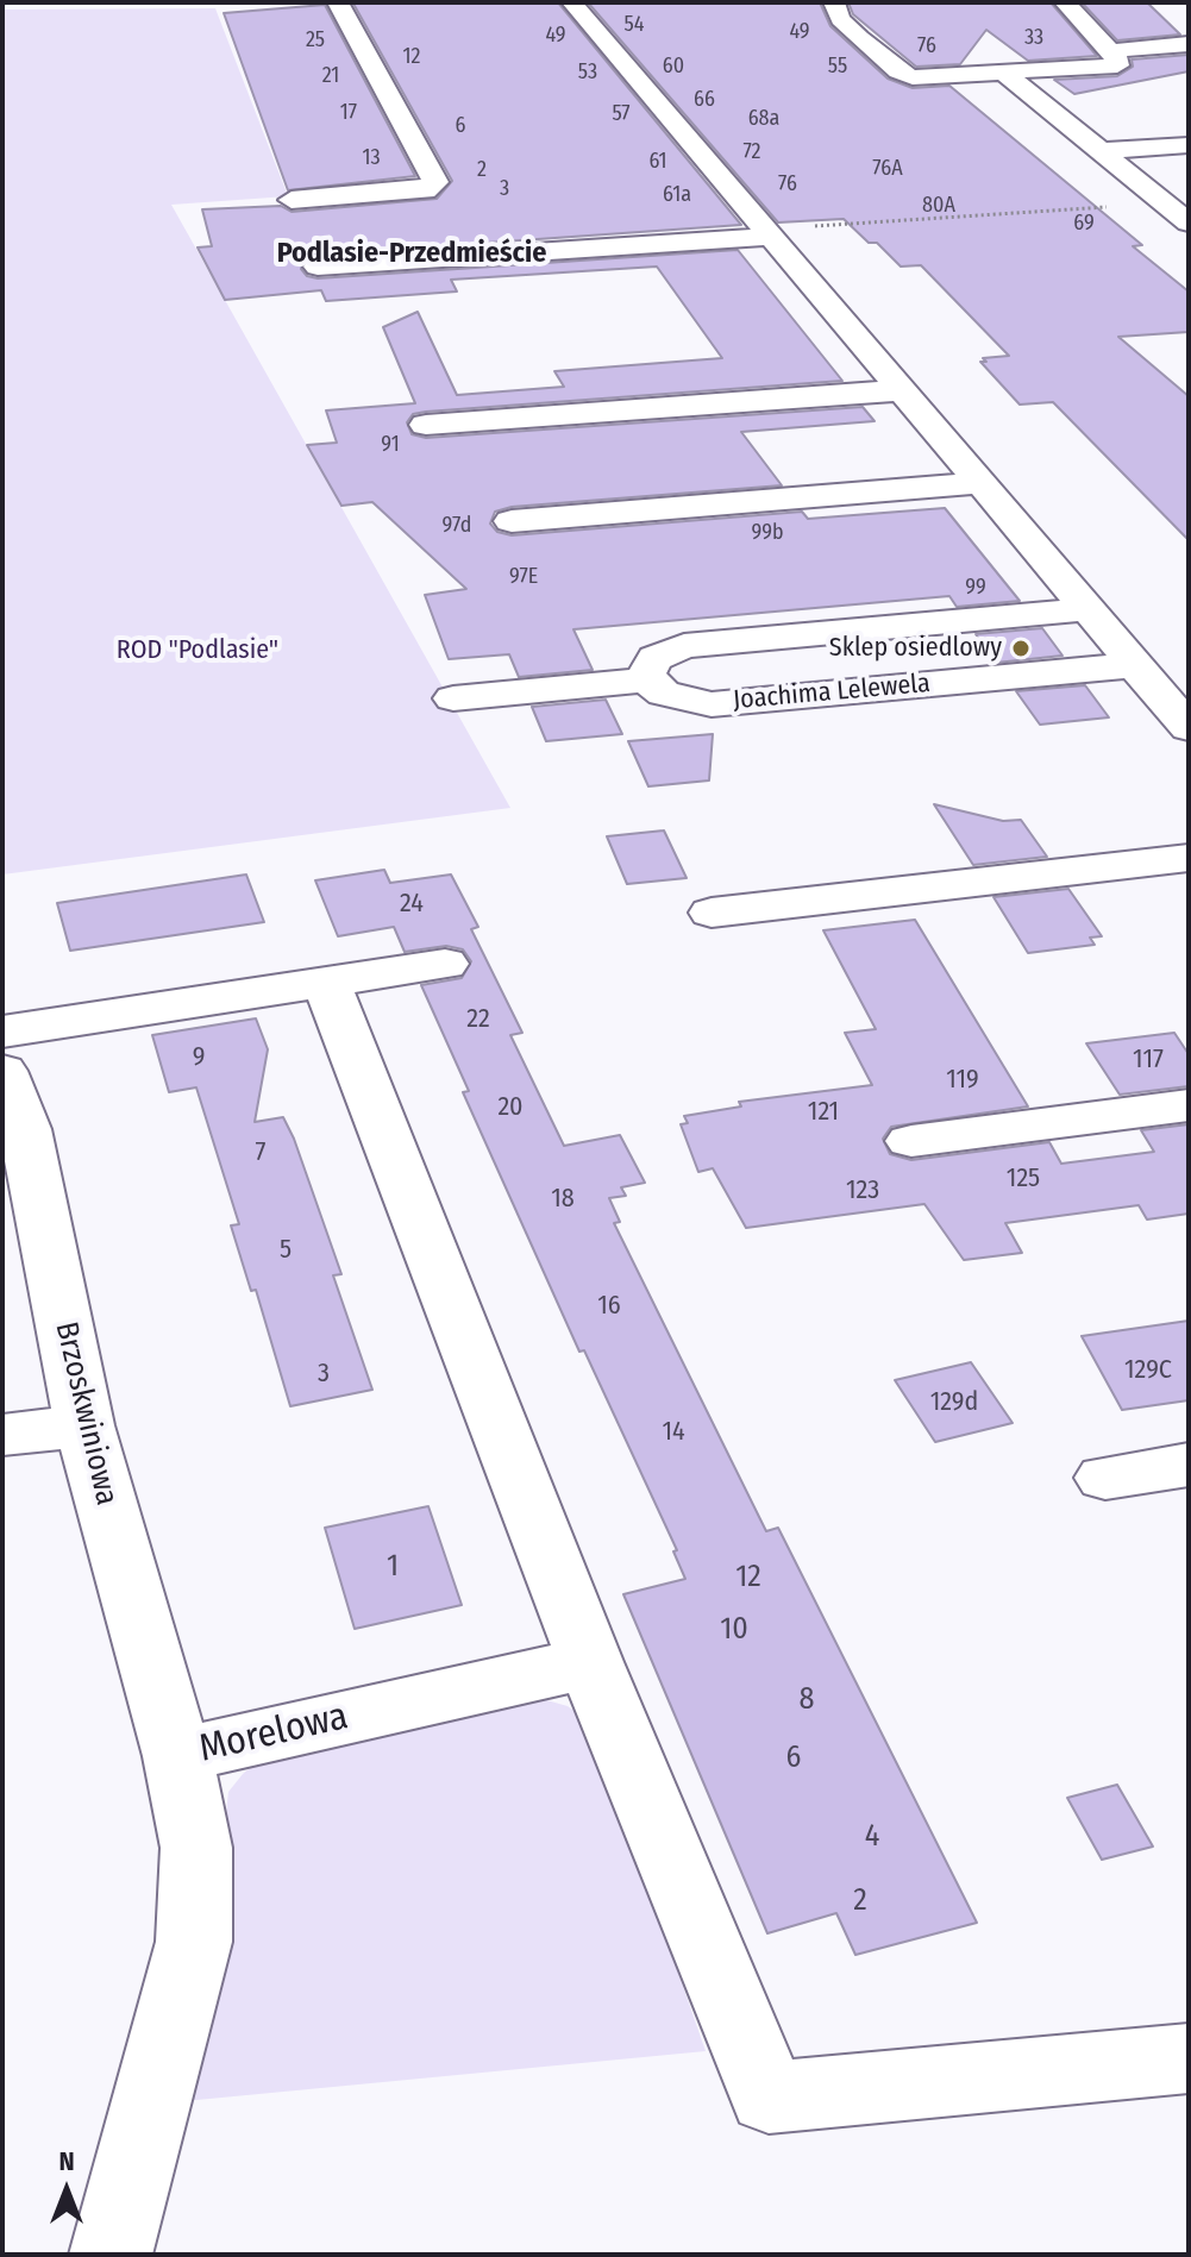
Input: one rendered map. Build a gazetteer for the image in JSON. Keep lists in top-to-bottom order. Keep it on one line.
{"streets":{"street":["Joachima Lelewela","Brzoskwiniowa","Morelowa"]},"crossings":[["Brzoskwiniowa","Morelowa"]],"districts":["Podlasie-Przedmieście"],"parks":["ROD \"Podlasie\""],"places":["Sklep osiedlowy"],"house_numbers":["54","49","49","33","25","76","12","60","55","53","21","66","17","57","68a","6","72","13","61","76A","2","76","3","61a","80A","69","91","97d","99b","97E","99","24","22","9","117","119","20","121","7","125","123","18","5","16","129C","3","129d","14","1","12","10","8","6","4","2"],"north":"top"}
